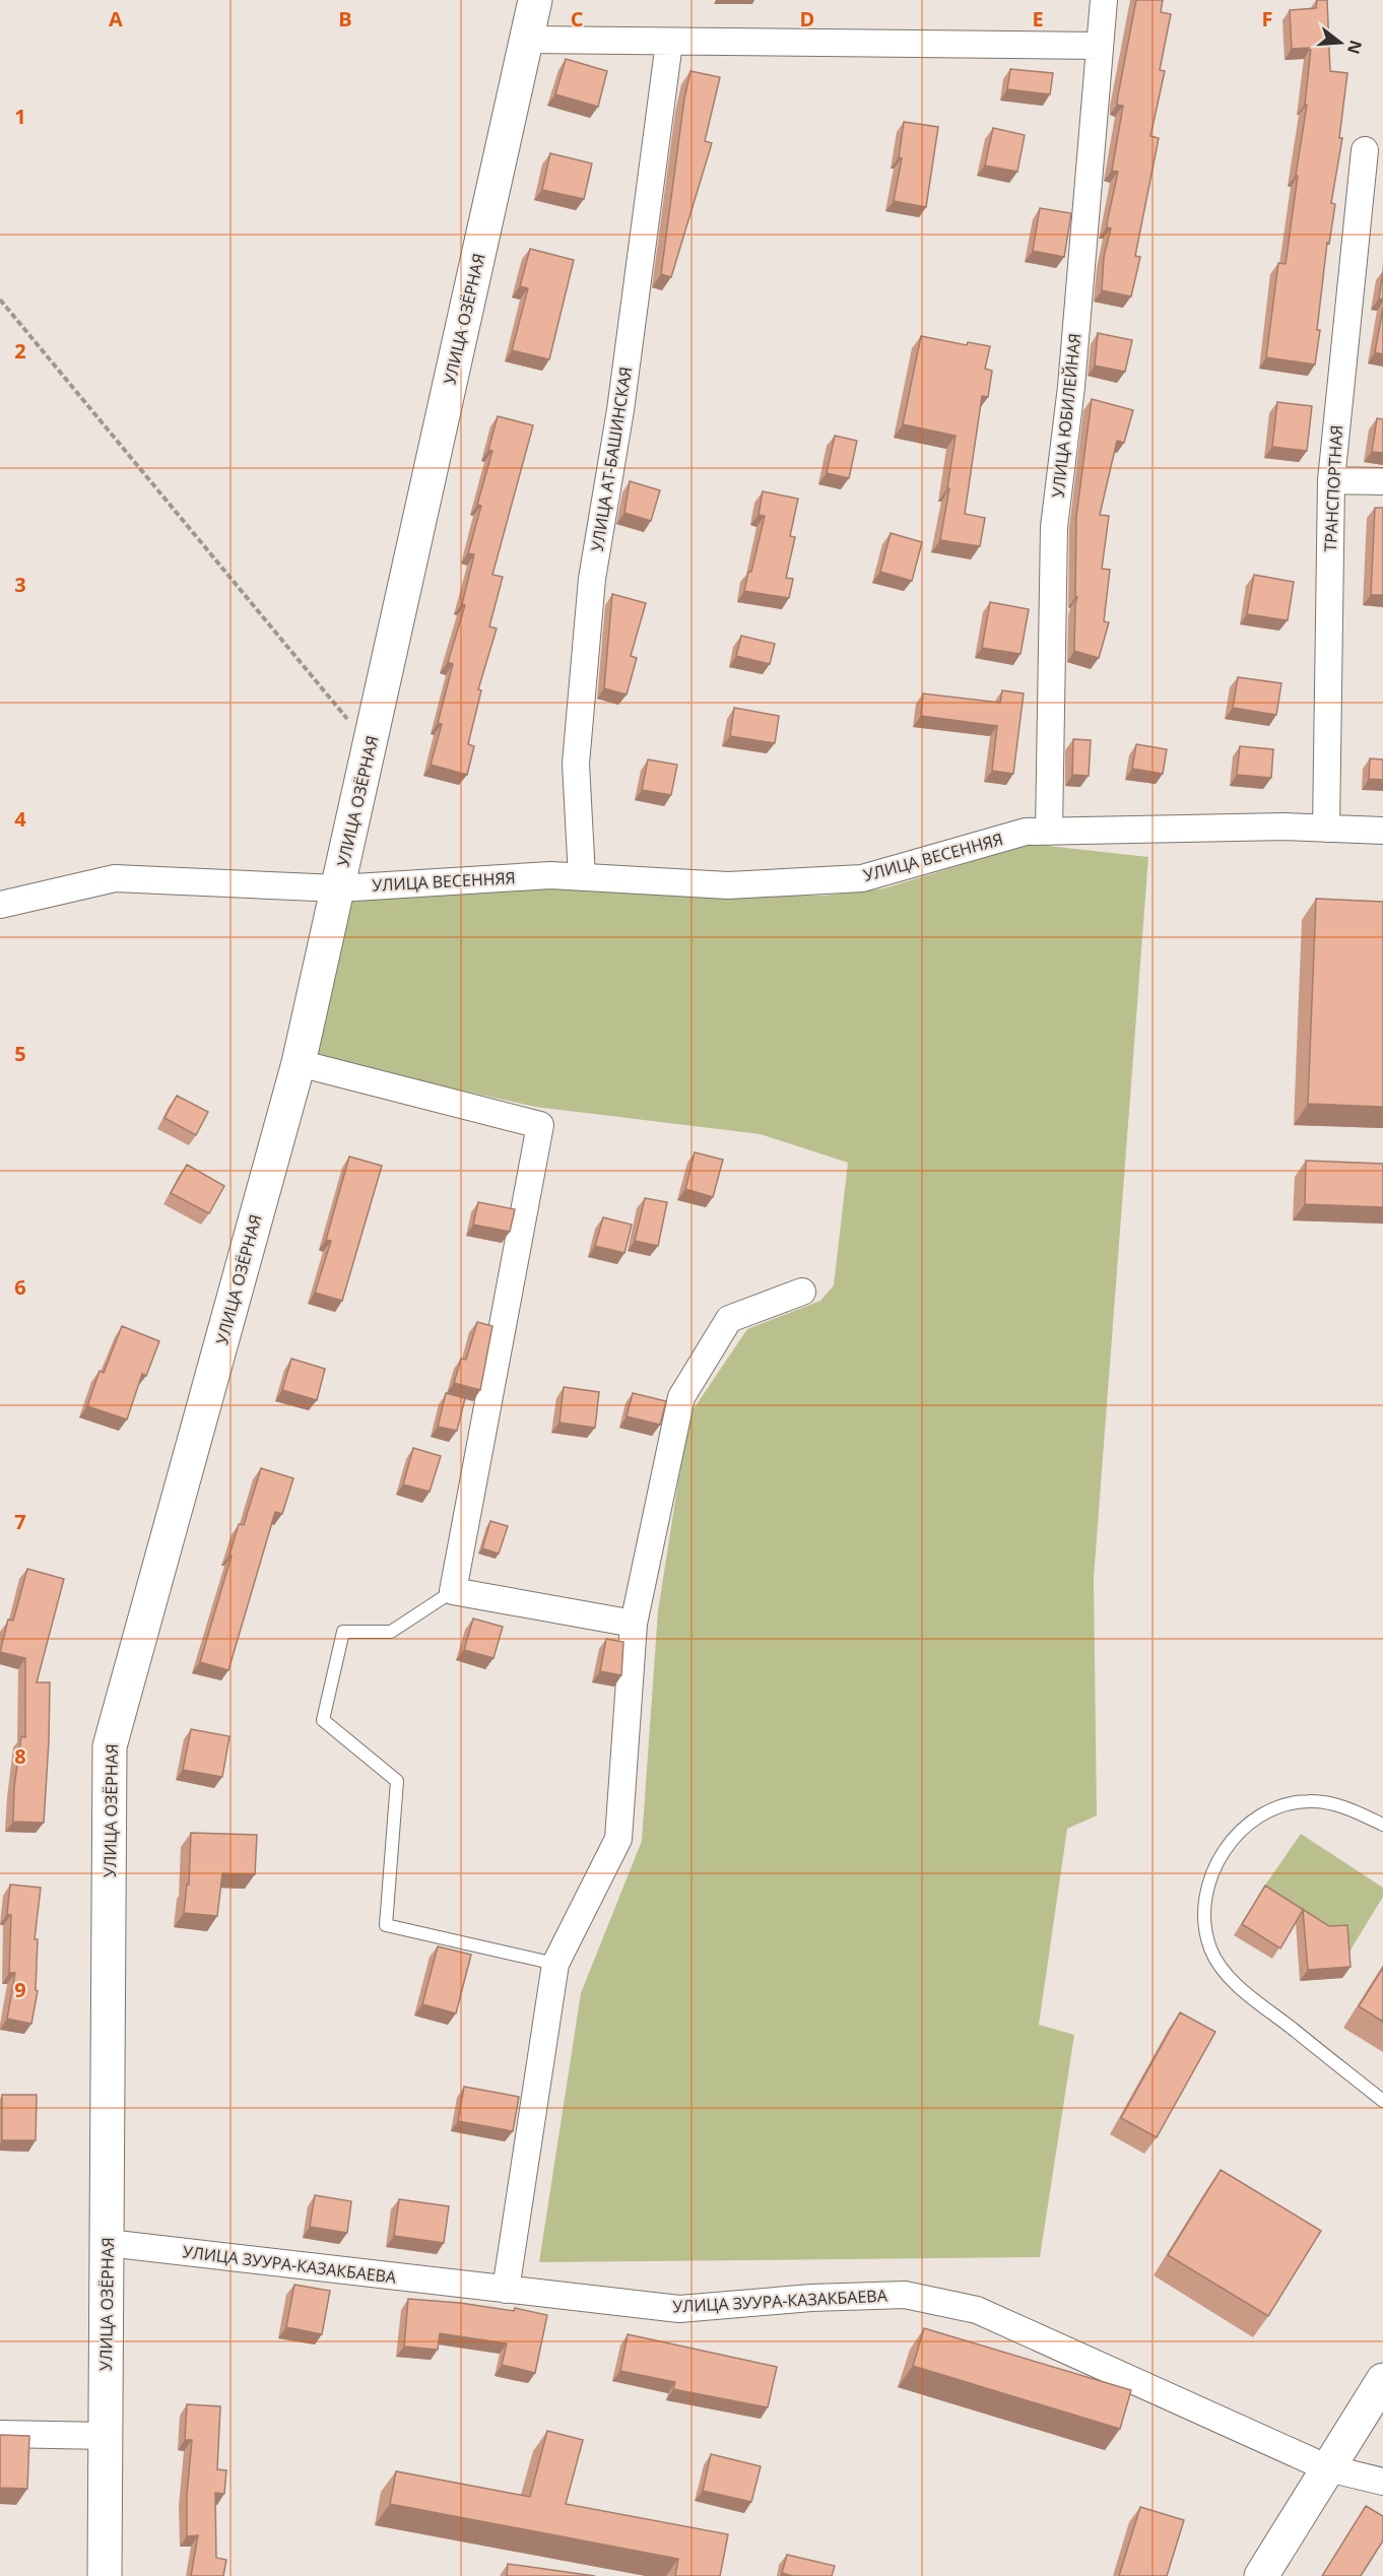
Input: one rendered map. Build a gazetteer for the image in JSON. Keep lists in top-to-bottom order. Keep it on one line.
{"streets":{"main road":["УЛИЦА ОЗЁРНАЯ"],"street":["УЛИЦА ЮБИЛЕЙНАЯ","УЛИЦА АТ-БАШИНСКАЯ","ТРАНСПОРТНАЯ","УЛИЦА ВЕСЕННЯЯ","УЛИЦА ЗУУРА-КАЗАКБАЕВА"]},"crossings":[["УЛИЦА ОЗЁРНАЯ","УЛИЦА ВЕСЕННЯЯ"],["УЛИЦА ОЗЁРНАЯ","УЛИЦА ЗУУРА-КАЗАКБАЕВА"],["УЛИЦА ЮБИЛЕЙНАЯ","УЛИЦА ВЕСЕННЯЯ"],["УЛИЦА АТ-БАШИНСКАЯ","УЛИЦА ВЕСЕННЯЯ"],["ТРАНСПОРТНАЯ","УЛИЦА ВЕСЕННЯЯ"]],"north":"right","grid":{"columns":["A","B","C","D","E","F"],"rows":["1","2","3","4","5","6","7","8","9"]}}
